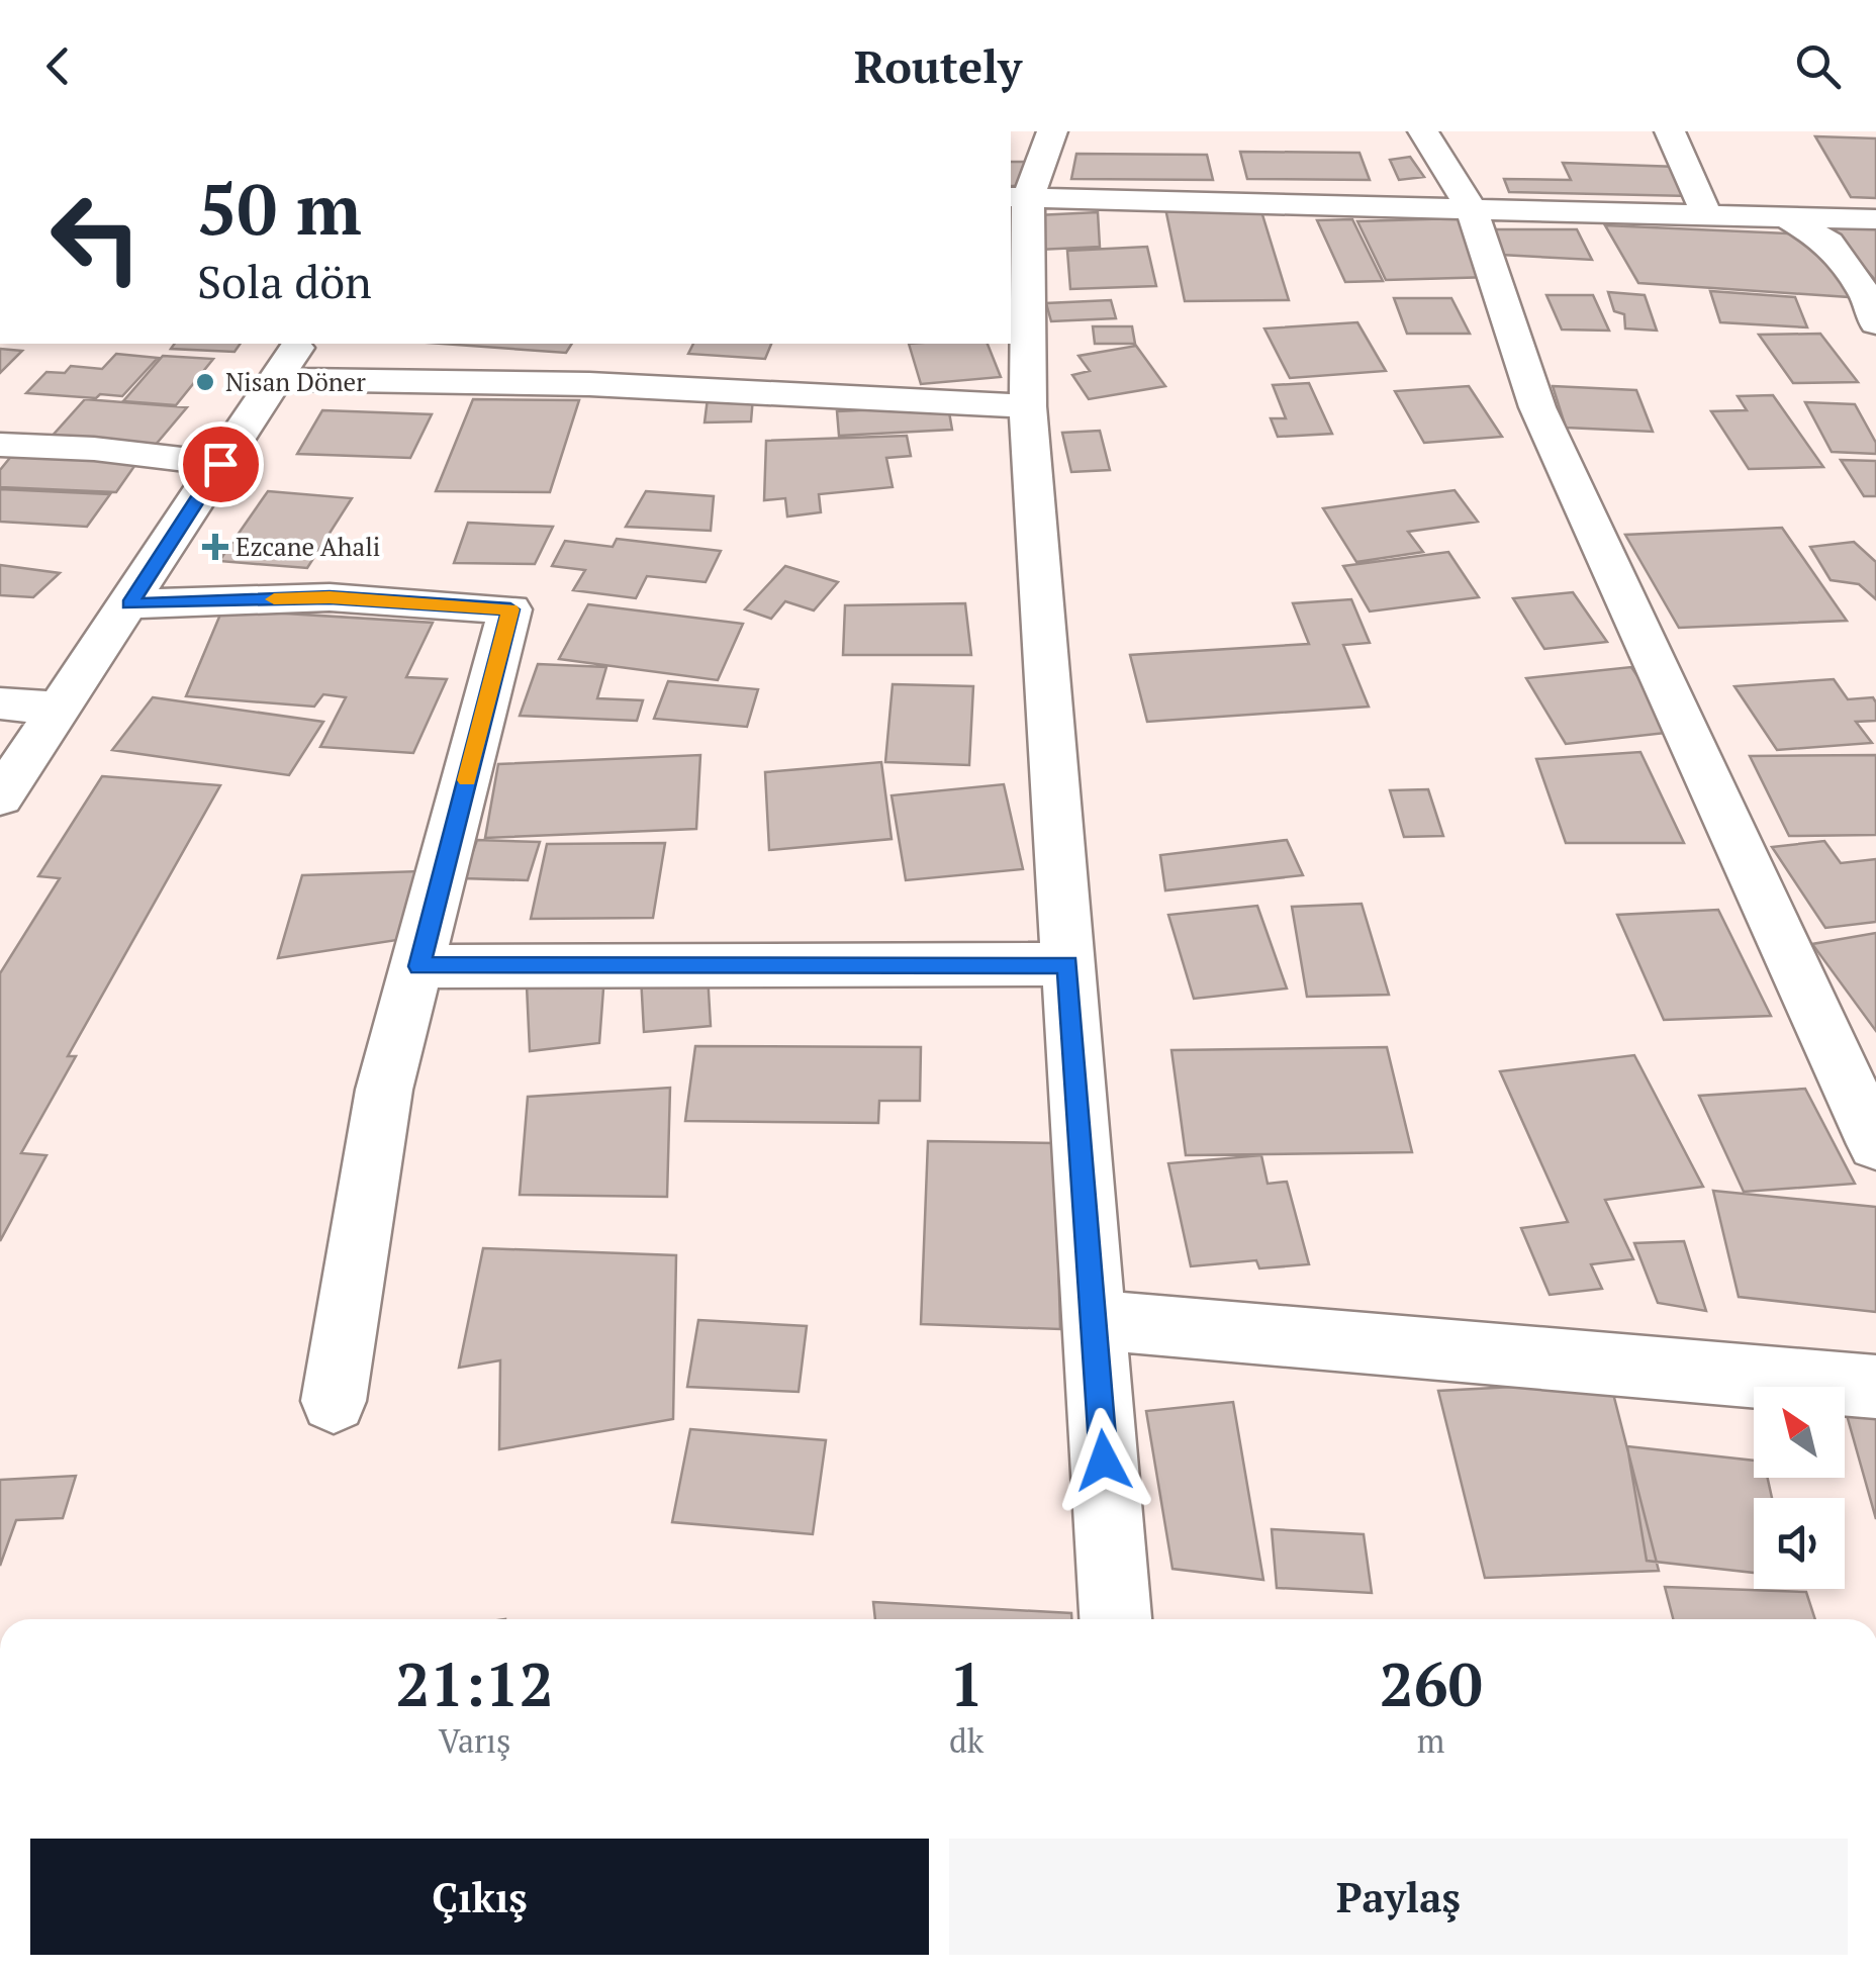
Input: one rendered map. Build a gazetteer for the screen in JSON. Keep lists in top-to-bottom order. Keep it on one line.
{"places":{"other":["Nisan Döner"],"health":["Ezcane Ahali"]},"north":"top left","page":{"header":"Routely","turn":["50 m","Sola dön"],"eta":["21:12","Varış","1","dk","260","m"],"buttons":["Çıkış","Paylaş"]}}
